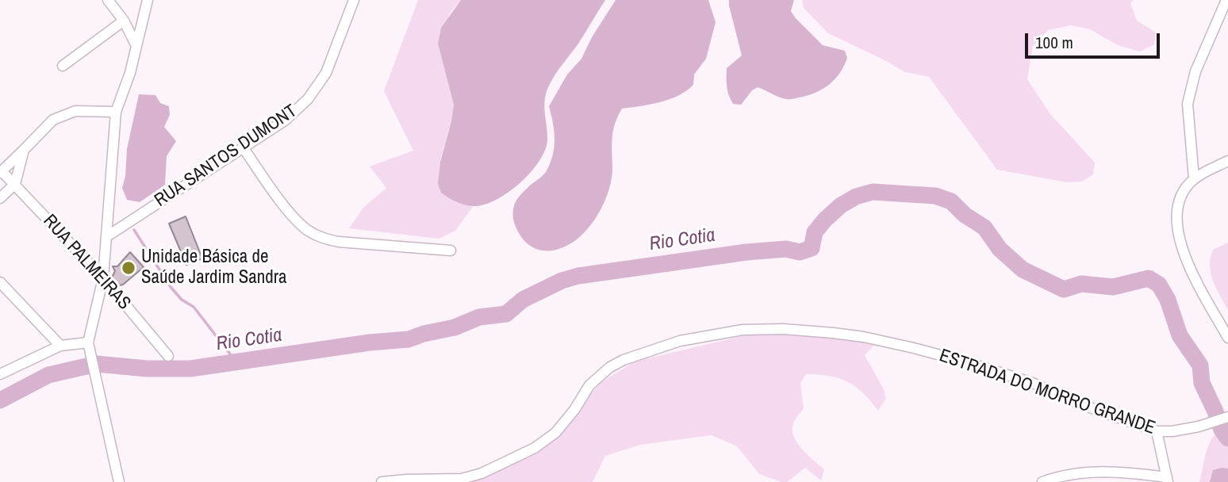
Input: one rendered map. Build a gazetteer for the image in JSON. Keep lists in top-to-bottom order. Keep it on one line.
{"streets":{"street":["RUA SANTOS DUMONT","RUA PALMEIRAS","ESTRADA DO MORRO GRANDE"]},"water":["Rio Cotia"],"places":["Unidade Básica de Saúde Jardim Sandra"],"scale_bar":"100 m"}
